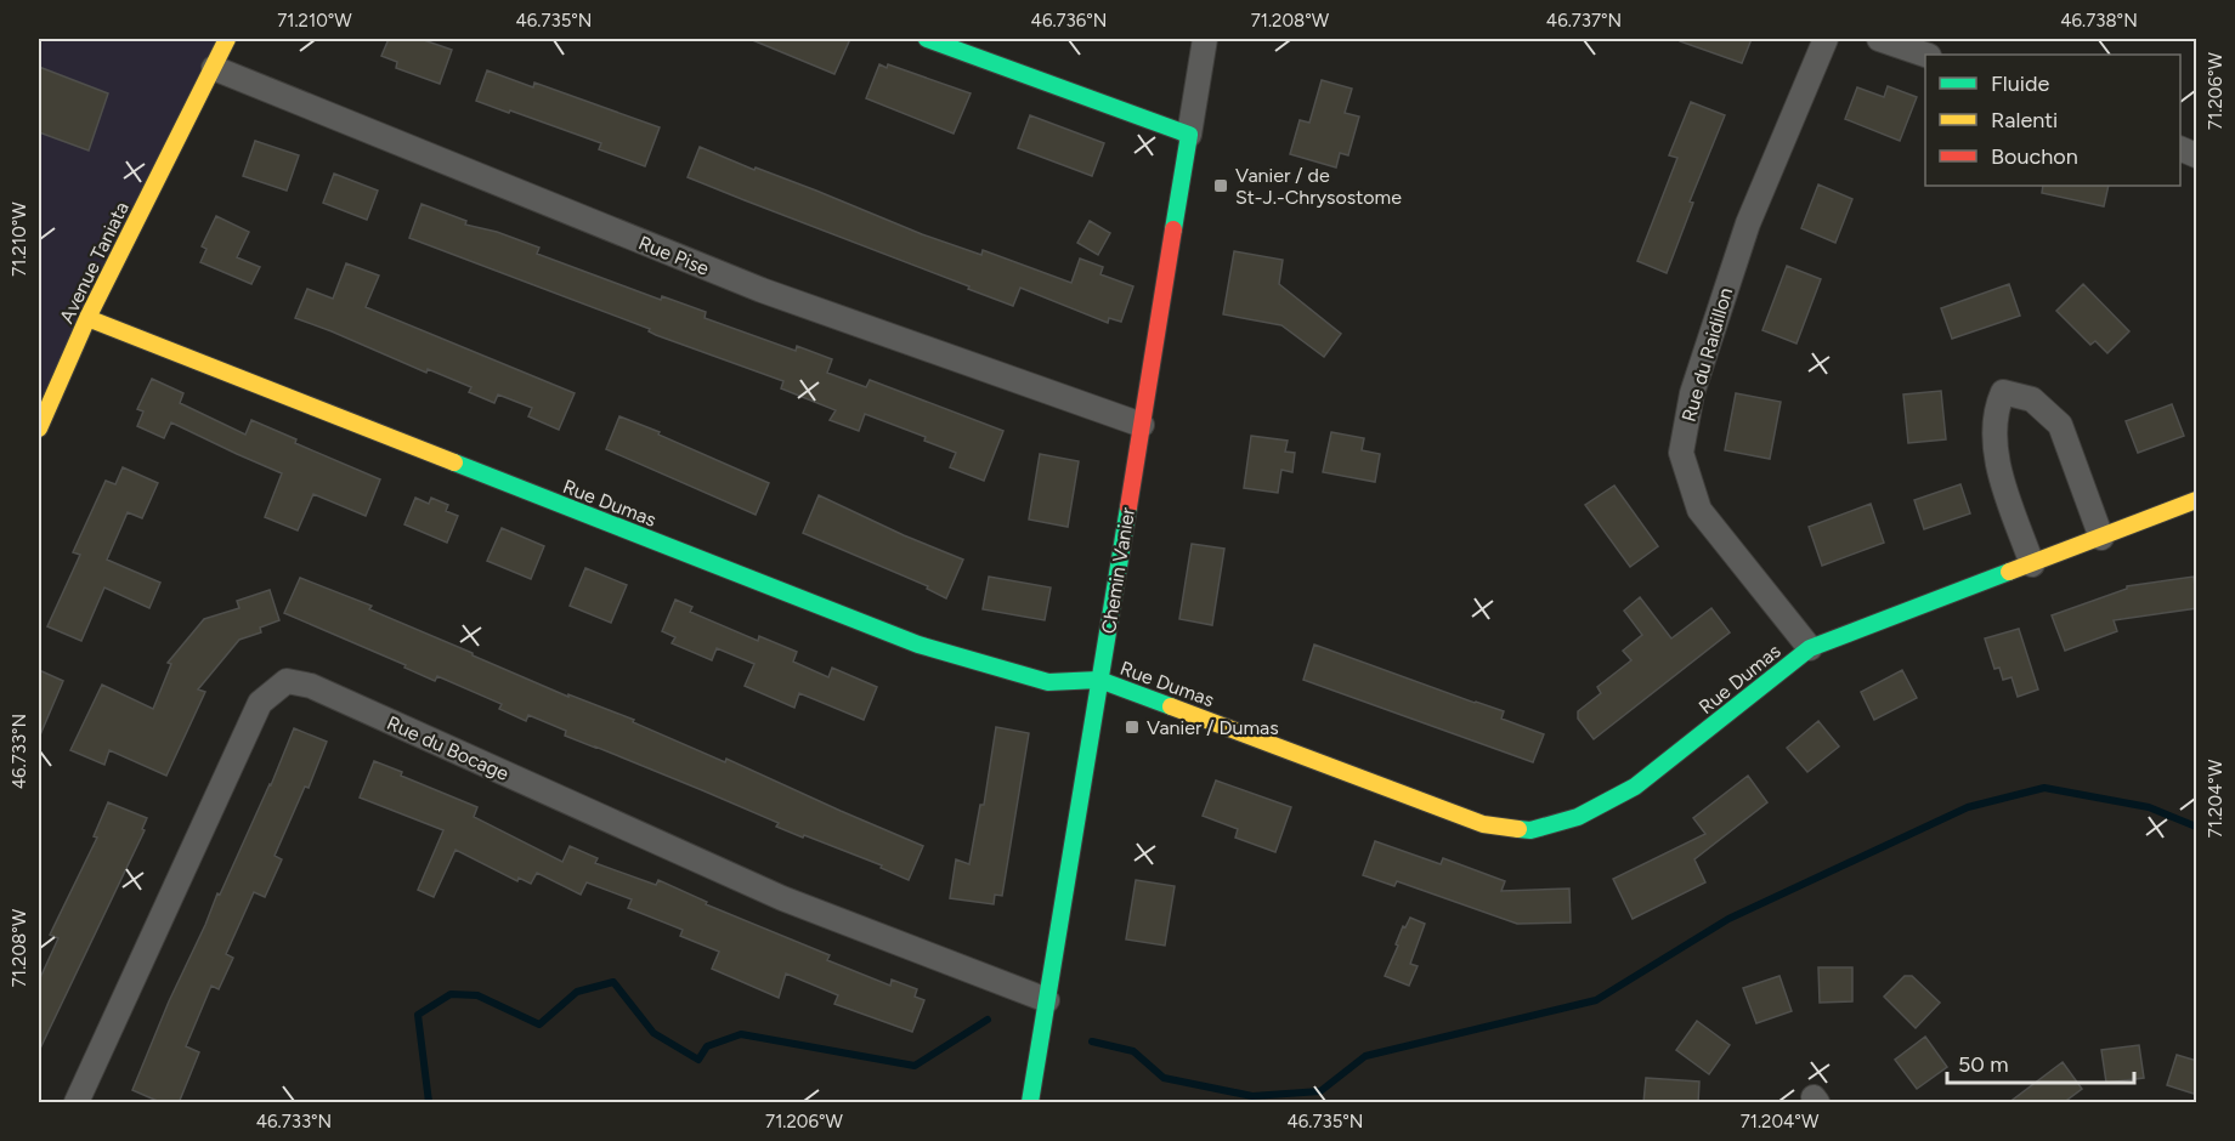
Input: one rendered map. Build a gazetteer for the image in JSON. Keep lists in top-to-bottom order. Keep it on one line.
{"streets":{"street":["Rue Pise","Avenue Taniata","Rue du Raidillon","Rue Dumas","Chemin Vanier","Rue du Bocage"]},"crossings":[["Rue Pise","Avenue Taniata"],["Rue Pise","Chemin Vanier"],["Avenue Taniata","Rue Dumas"],["Rue du Raidillon","Rue Dumas"],["Rue Dumas","Chemin Vanier"],["Chemin Vanier","Rue du Bocage"]],"places":{"transit":["Vanier / de St-J.-Chrysostome","Vanier / Dumas"]},"legend":["Fluide","Ralenti","Bouchon"],"scale_bar":"50 m","coordinates":["71.210°W","46.735°N","46.736°N","71.208°W","46.737°N","46.738°N","71.206°W","46.733°N","71.204°W"]}
